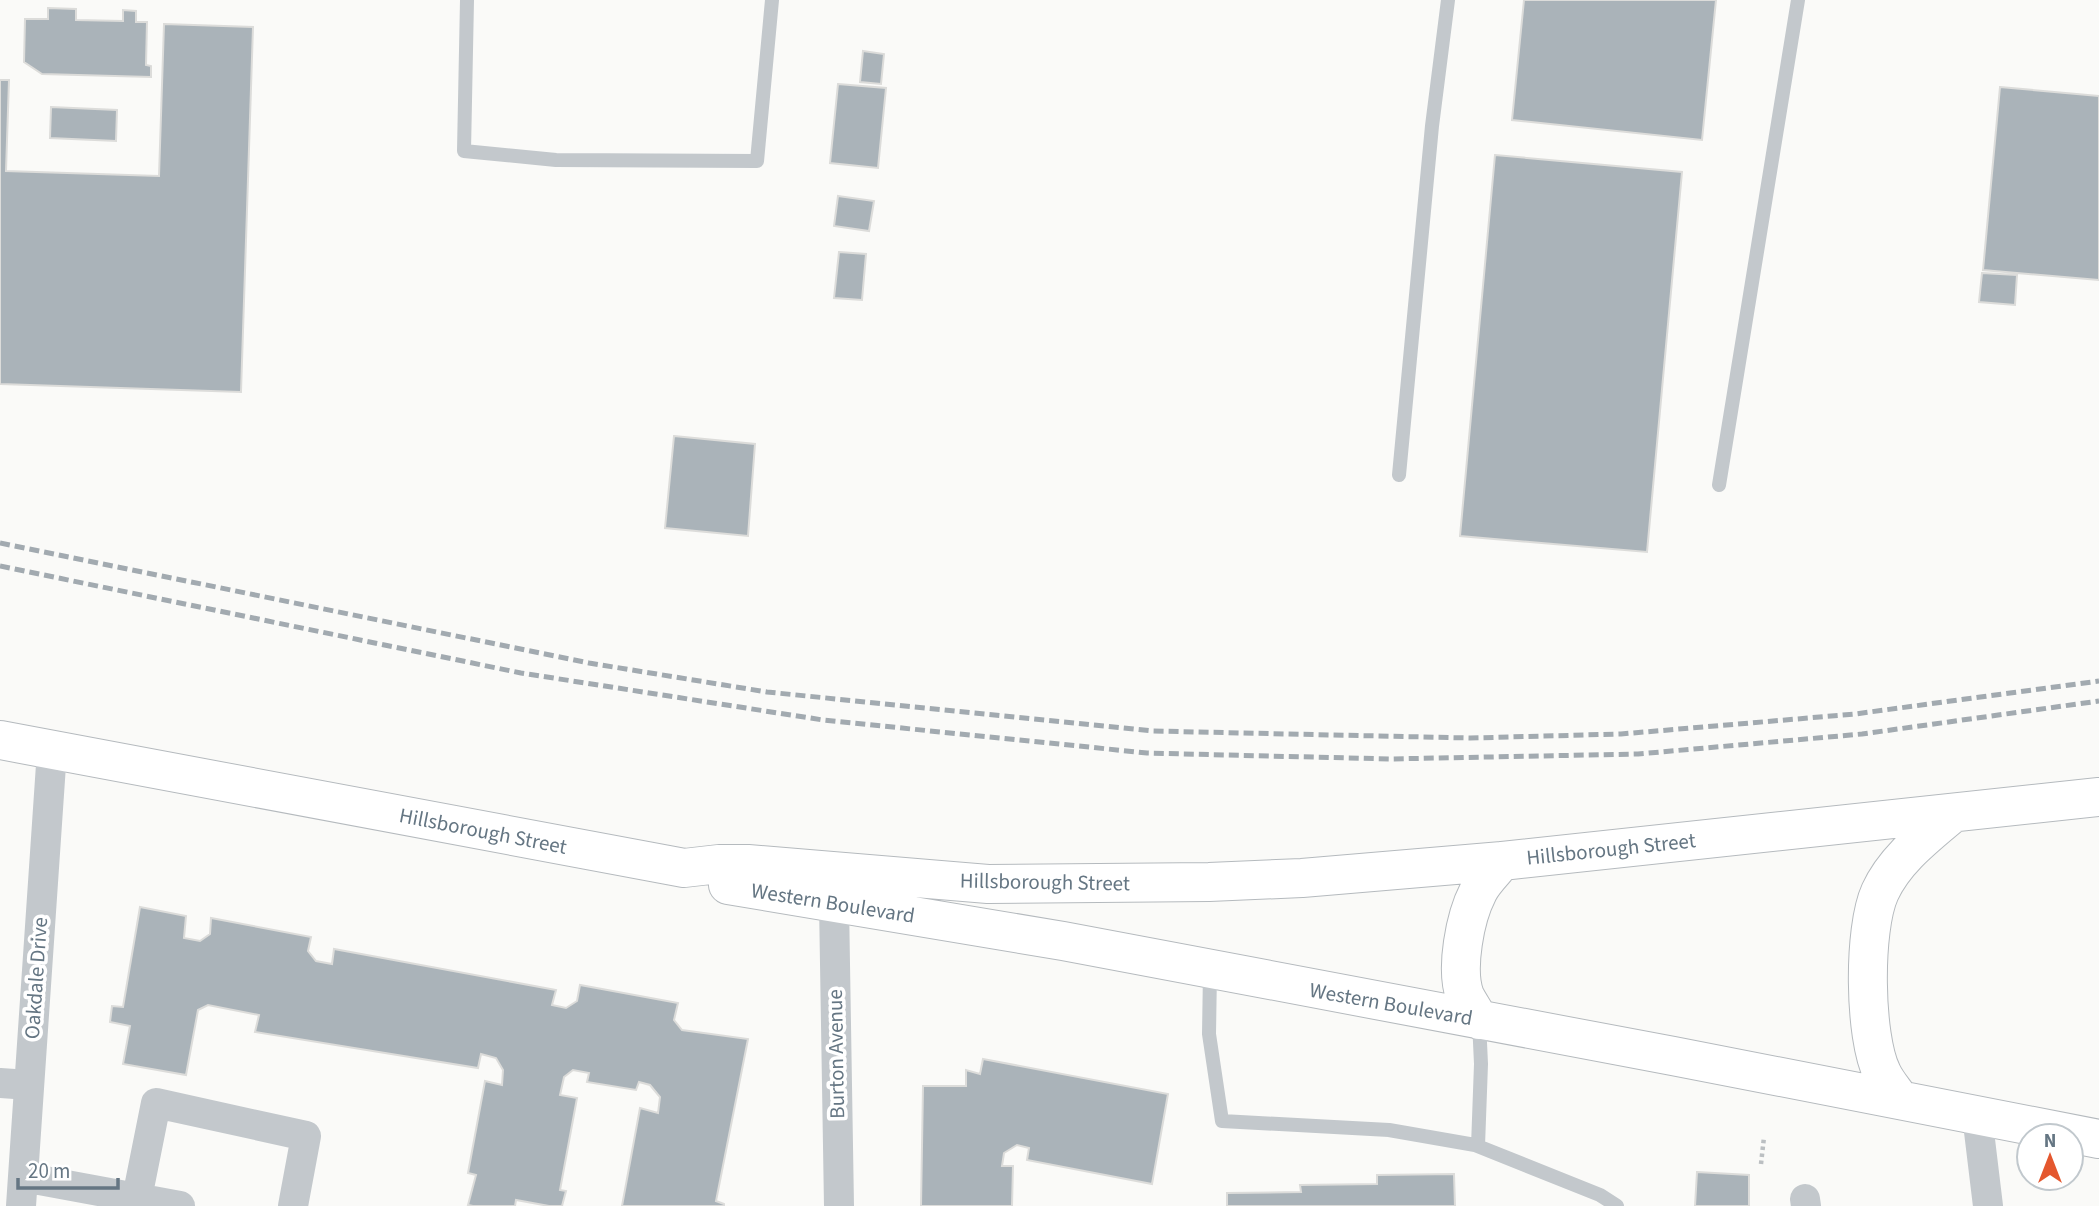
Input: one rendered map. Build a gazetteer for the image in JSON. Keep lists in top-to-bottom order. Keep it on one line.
{"streets":{"main road":["Hillsborough Street","Western Boulevard"],"street":["Oakdale Drive","Burton Avenue"]},"crossings":[["Hillsborough Street","Western Boulevard"],["Hillsborough Street","Oakdale Drive"],["Western Boulevard","Burton Avenue"]],"scale_bar":"20 m","north":"top"}
